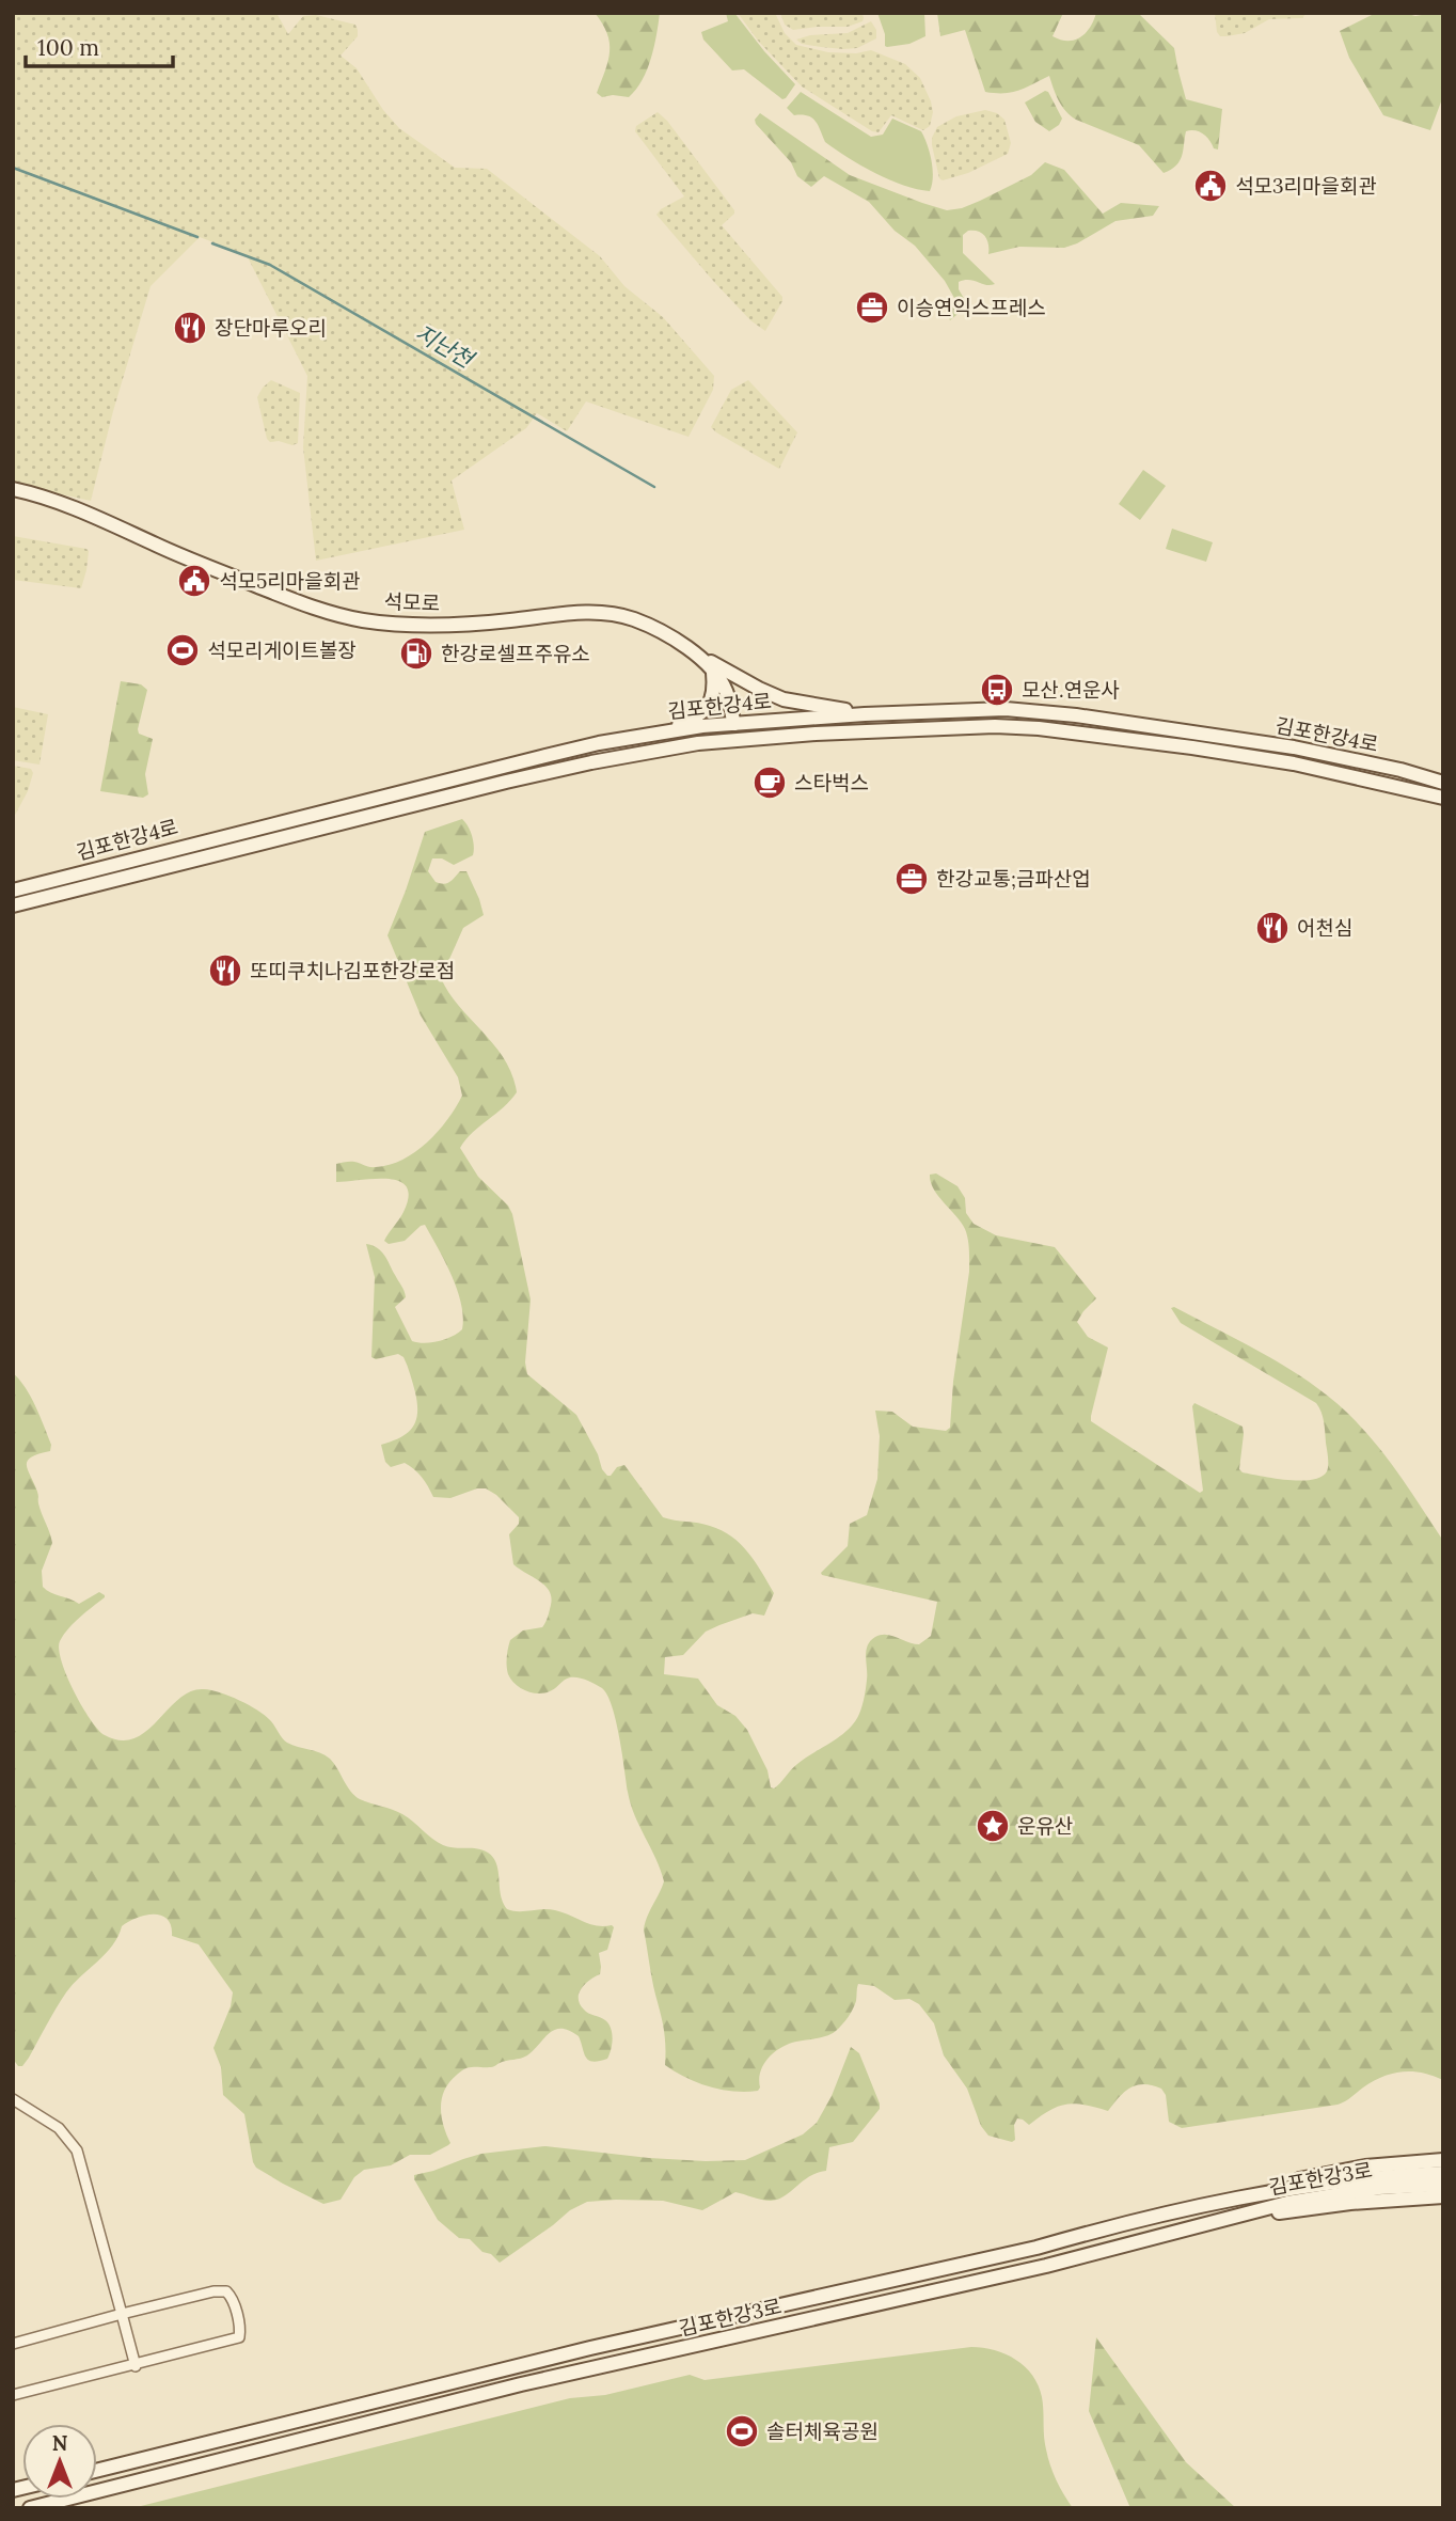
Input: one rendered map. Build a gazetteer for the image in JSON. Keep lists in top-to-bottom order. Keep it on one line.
{"streets":{"street":["석모로","김포한강4로","김포한강3로"]},"crossings":[["석모로","김포한강4로"]],"water":["지난천"],"places":{"public building":["석모3리마을회관","석모5리마을회관"],"office":["이승연익스프레스","한강교통;금파산업"],"restaurant":["장단마루오리","어천심","또띠쿠치나김포한강로점"],"sports":["석모리게이트볼장","솔터체육공원"],"fuel station":["한강로셀프주유소"],"bus stop":["모산.연운사"],"cafe":["스타벅스"],"place":["운유산"]},"scale_bar":"100 m","north":"top"}
